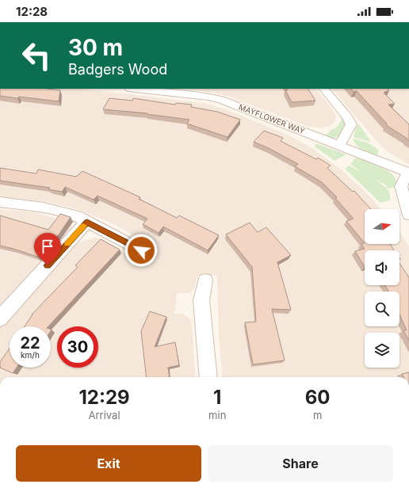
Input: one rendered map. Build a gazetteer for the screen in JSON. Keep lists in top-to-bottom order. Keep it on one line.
{"streets":{"street":["MAYFLOWER WAY"]},"north":"right","page":{"status":"12:28","turn":["30 m","Badgers Wood"],"speed":"22 km/h","limit":"30","eta":["12:29","Arrival","1","min","60","m"],"buttons":["Exit","Share"]}}
